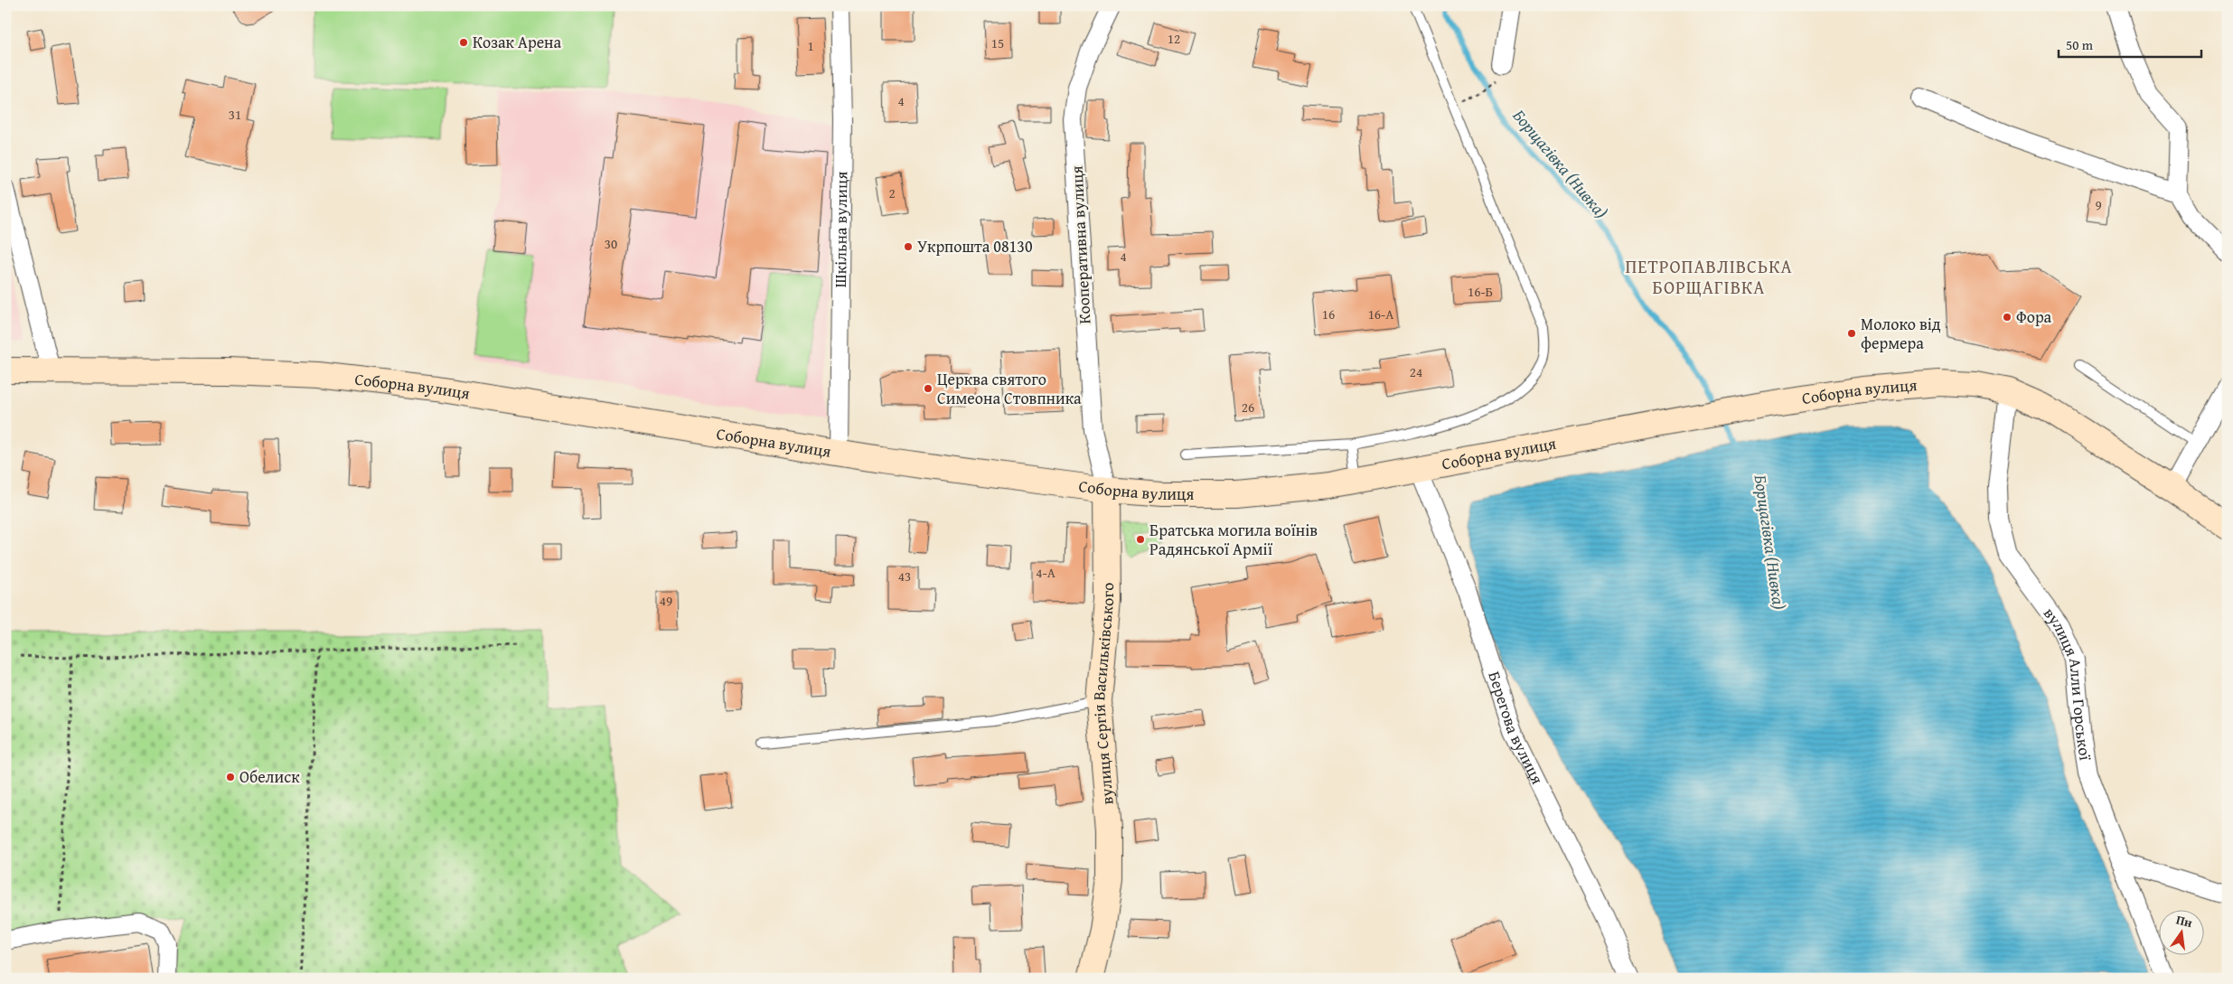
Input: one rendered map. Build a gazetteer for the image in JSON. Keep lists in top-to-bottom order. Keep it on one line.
{"streets":{"main road":["Соборна вулиця","вулиця Сергія Васильківського"],"street":["Шкільна вулиця","Кооперативна вулиця","вулиця Алли Горської","Берегова вулиця"]},"crossings":[["Шкільна вулиця","Соборна вулиця"],["Кооперативна вулиця","Соборна вулиця"],["Кооперативна вулиця","вулиця Сергія Васильківського"],["Соборна вулиця","вулиця Алли Горської"],["Соборна вулиця","вулиця Сергія Васильківського"],["Соборна вулиця","Берегова вулиця"]],"districts":["ПЕТРОПАВЛІВСЬКА БОРЩАГІВКА"],"water":["Борщагівка (Нивка)"],"places":["Козак Арена","Укрпошта 08130","Фора","Молоко від фермера","Церква святого Симеона Стовпника","Братська могила воїнів Радянської Армії","Обелиск"],"house_numbers":["12","15","1","4","31","2","9","30","4","16-Б","16","16-А","24","26","4-А","43","49"],"scale_bar":"50 m","north":"top"}
